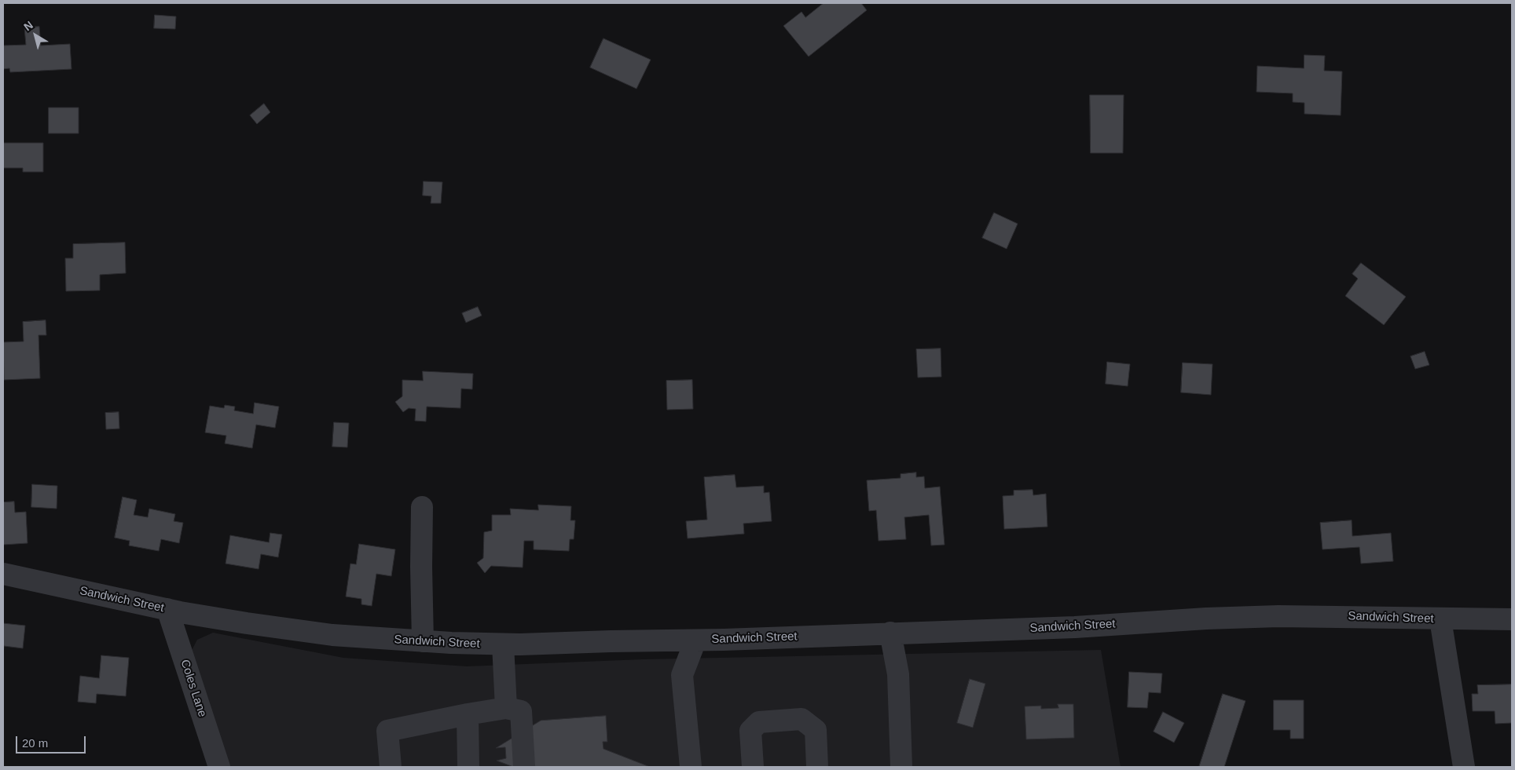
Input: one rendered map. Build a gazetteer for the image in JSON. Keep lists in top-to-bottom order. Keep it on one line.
{"streets":{"street":["Sandwich Street","Coles Lane"]},"crossings":[["Sandwich Street","Coles Lane"]],"scale_bar":"20 m","north":"top left"}
